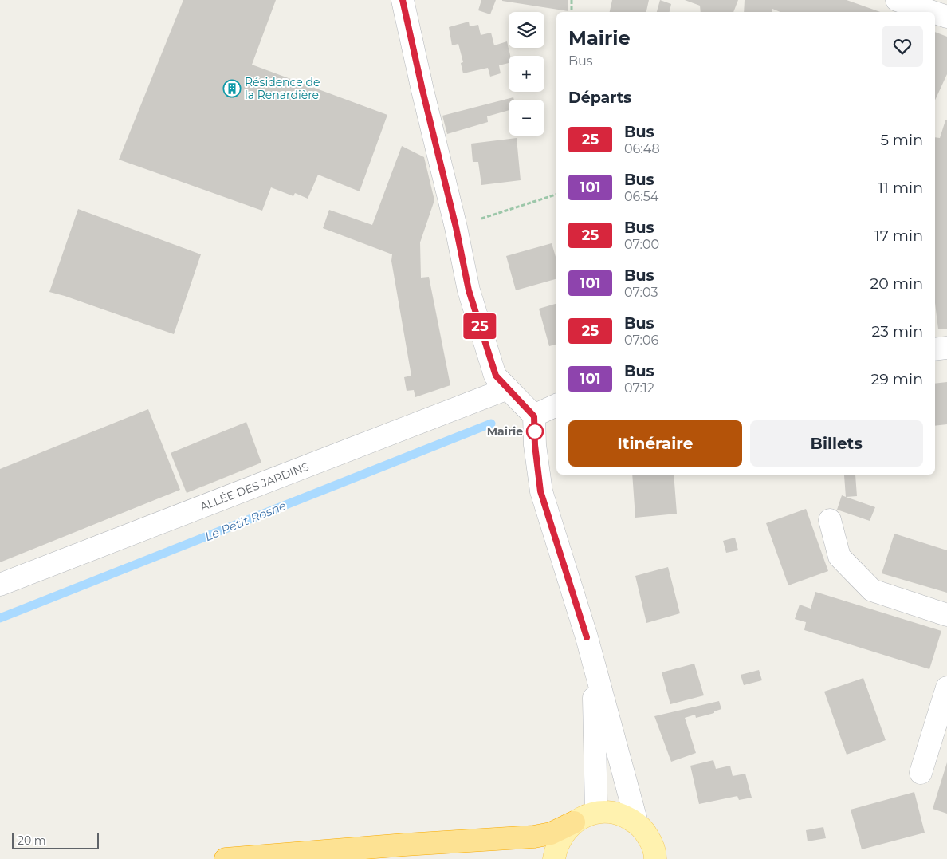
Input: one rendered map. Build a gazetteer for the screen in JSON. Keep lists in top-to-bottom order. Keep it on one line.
{"streets":{"street":["ALLÉE DES JARDINS"]},"water":["Le Petit Rosne"],"places":{"building":["Résidence de la Renardière"],"other":["Mairie"]},"lines":["bus line 25"],"scale_bar":"20 m","page":{"on_map":"25","map_buttons":["+","−"],"heading":[["Mairie","Bus"],"Départs"],"list":[{"mark":"25","name":"Bus","note":"06:48","value":"5 min"},{"mark":"101","name":"Bus","note":"06:54","value":"11 min"},{"mark":"25","name":"Bus","note":"07:00","value":"17 min"},{"mark":"101","name":"Bus","note":"07:03","value":"20 min"},{"mark":"25","name":"Bus","note":"07:06","value":"23 min"},{"mark":"101","name":"Bus","note":"07:12","value":"29 min"}],"buttons":["Itinéraire","Billets"],"scale":"20 m"}}
